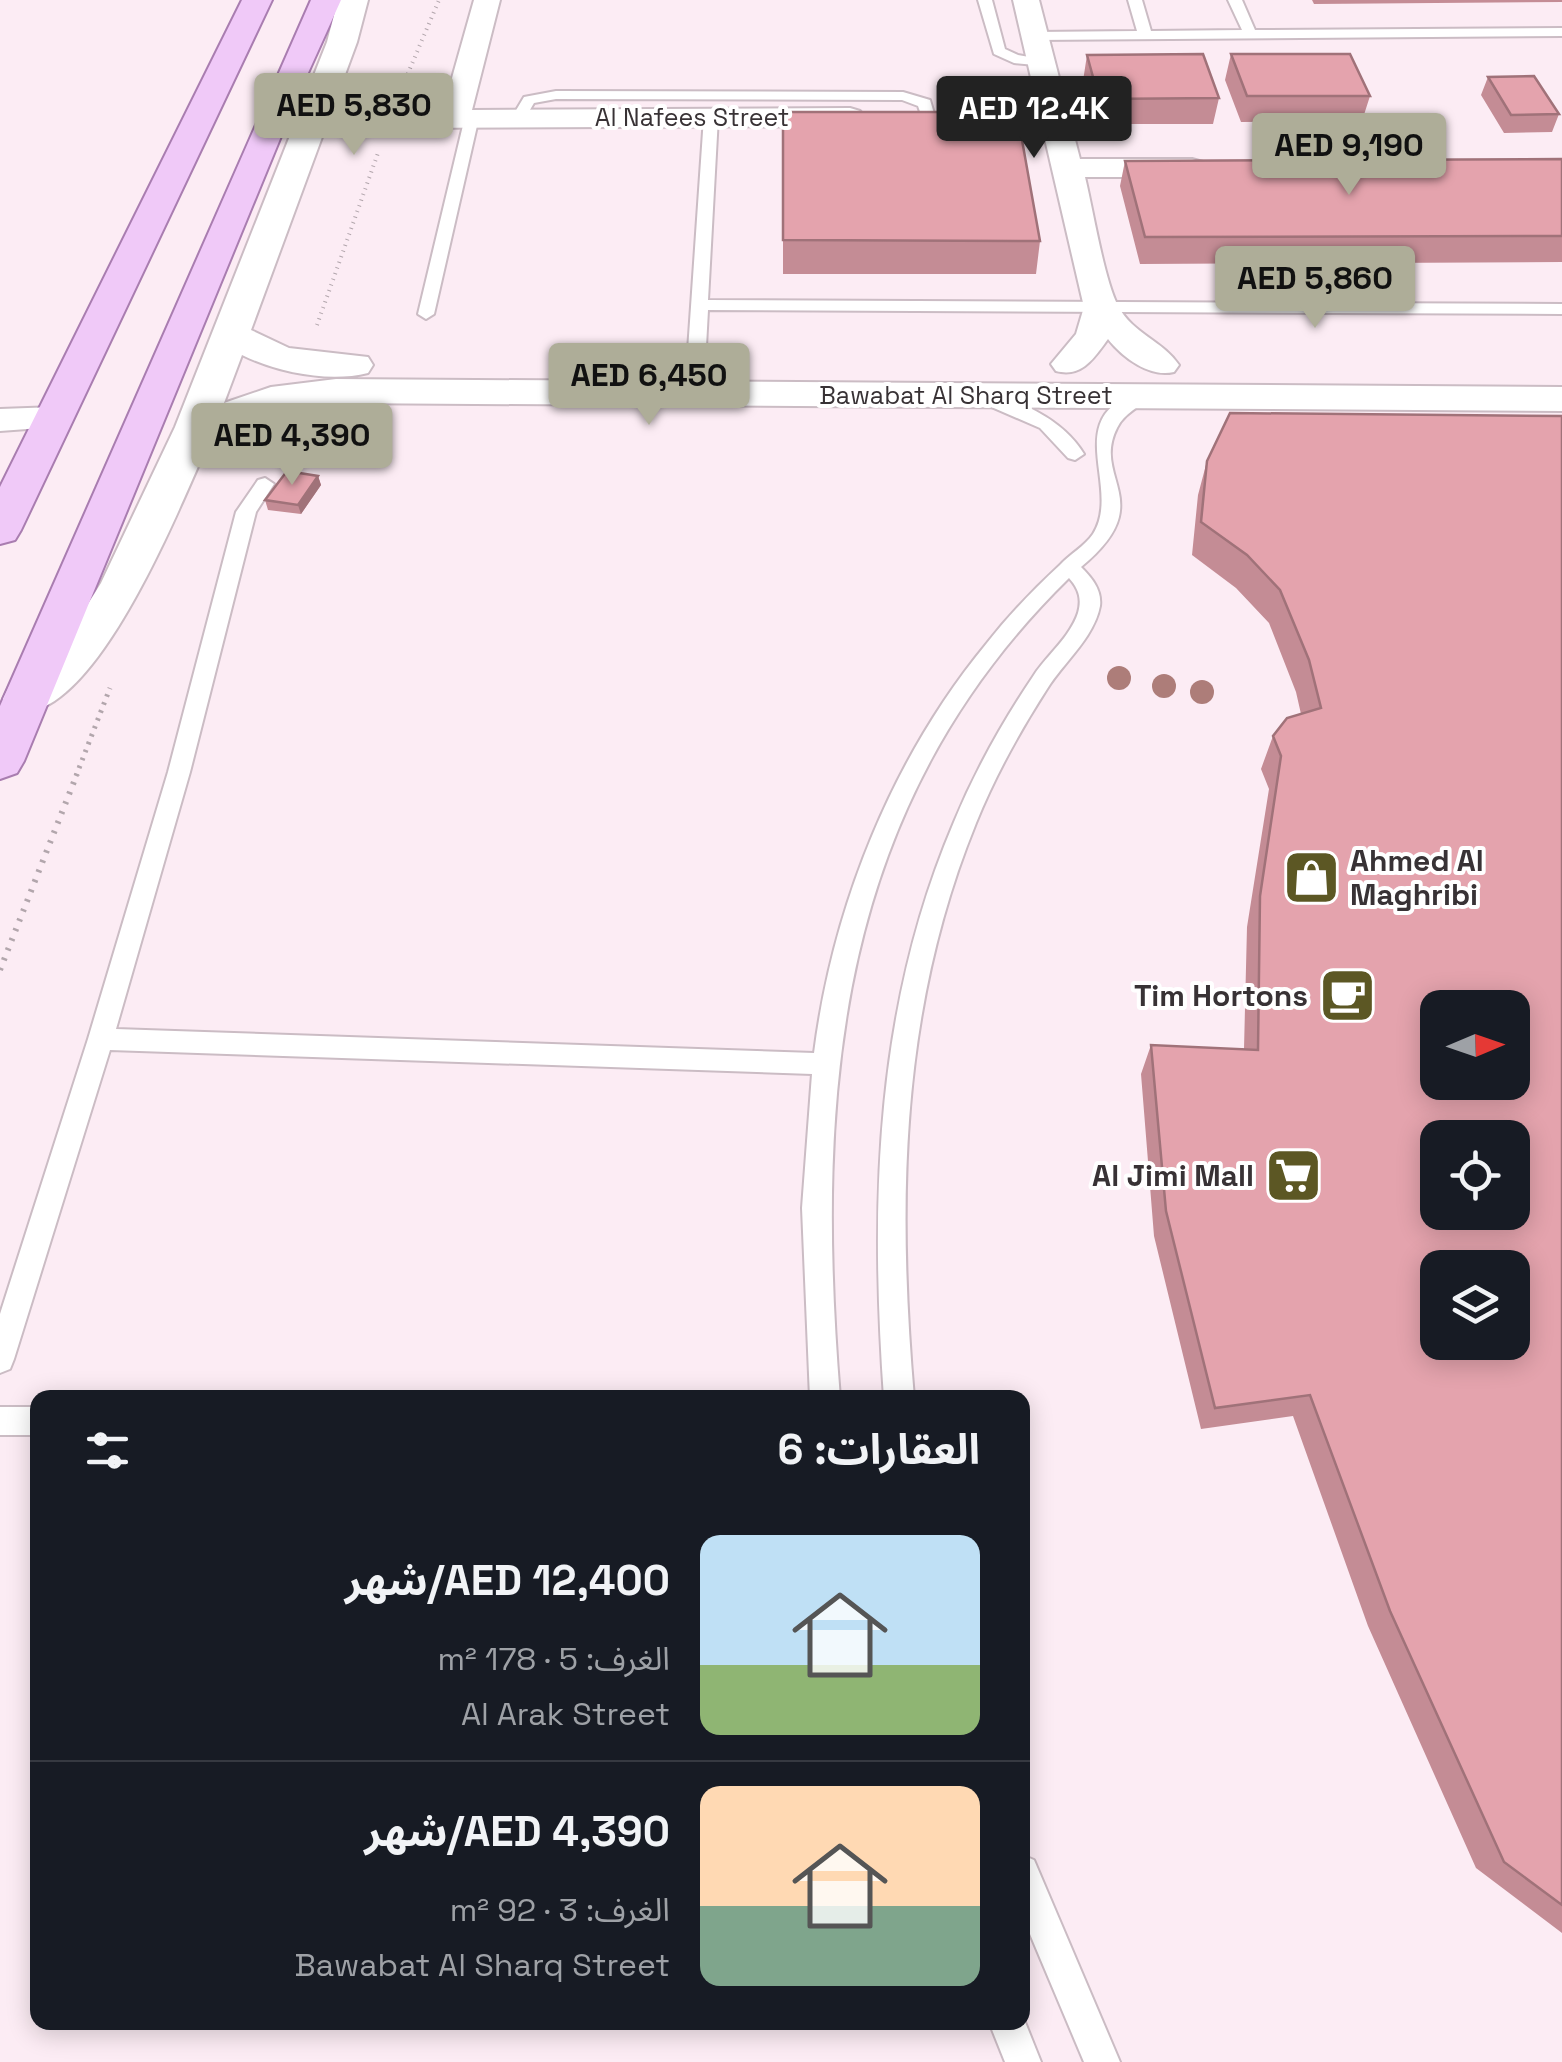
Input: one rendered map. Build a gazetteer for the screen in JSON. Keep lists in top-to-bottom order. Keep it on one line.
{"streets":{"street":["Al Nafees Street","Bawabat Al Sharq Street"]},"places":{"shop":["Ahmed Al Maghribi"],"cafe":["Tim Hortons"],"supermarket":["Al Jimi Mall"]},"north":"right","page":{"price":["AED 5,830","AED 12.4K","AED 9,190","AED 5,860","AED 6,450","AED 4,390"],"heading":"العقارات: 6","list":[{"name":"AED 12,400/شهر","note":"الغرف: 5 · 178 m² · Al Arak Street"},{"name":"AED 4,390/شهر","note":"الغرف: 3 · 92 m² · Bawabat Al Sharq Street"}]}}
